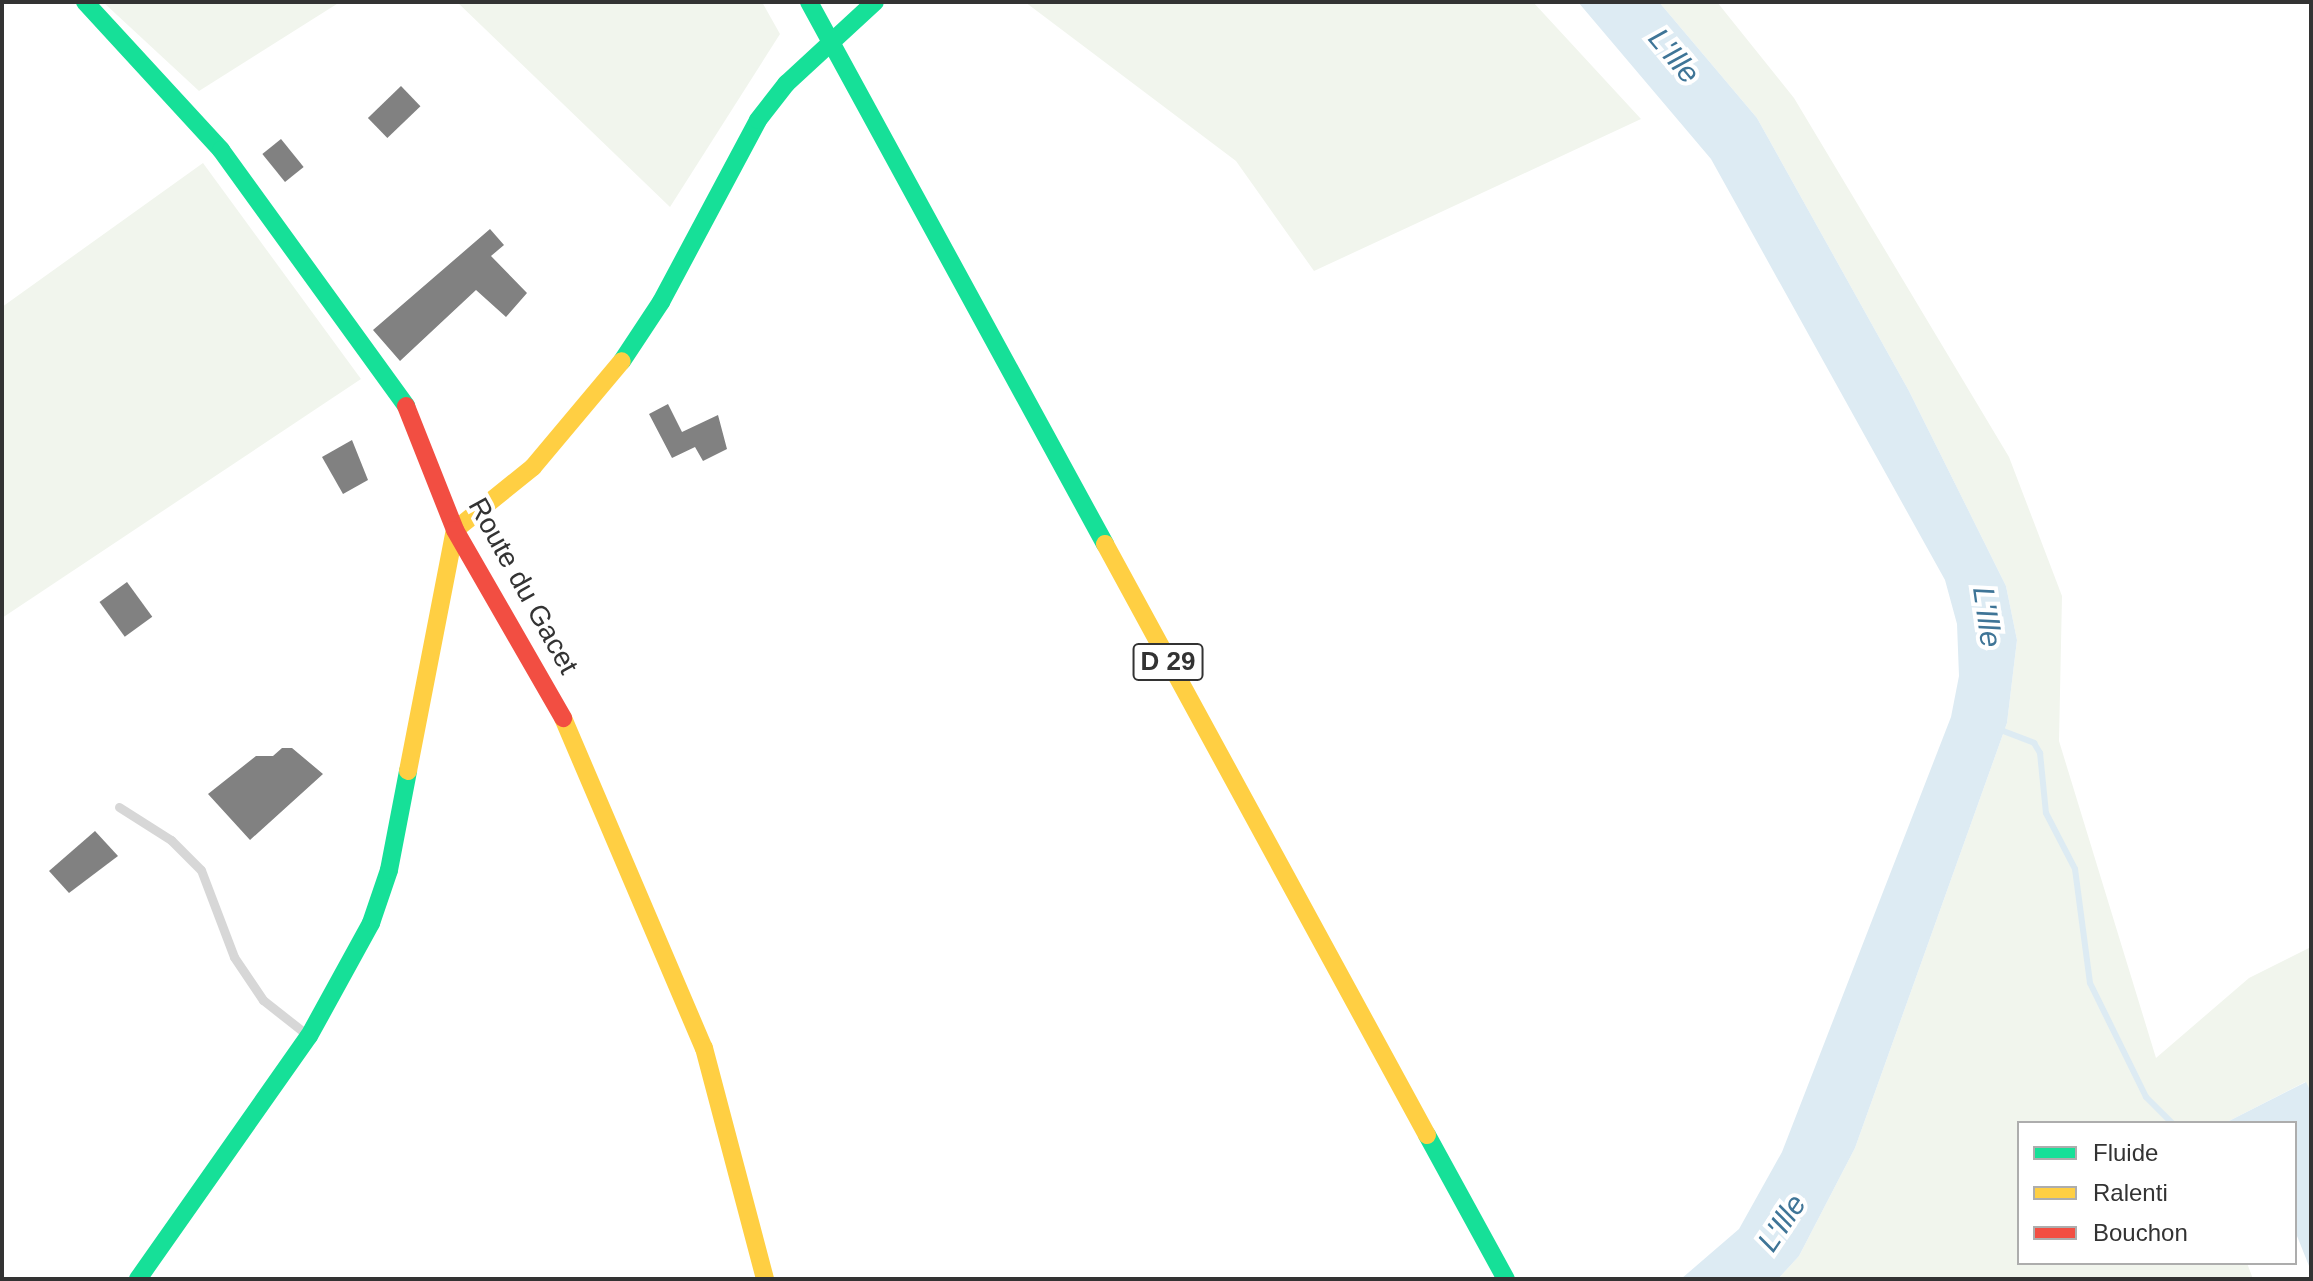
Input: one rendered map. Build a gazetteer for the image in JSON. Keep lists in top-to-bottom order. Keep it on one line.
{"streets":{"street":["Route du Gacet","D 29"]},"water":["L'Ille"],"legend":["Fluide","Ralenti","Bouchon"]}
